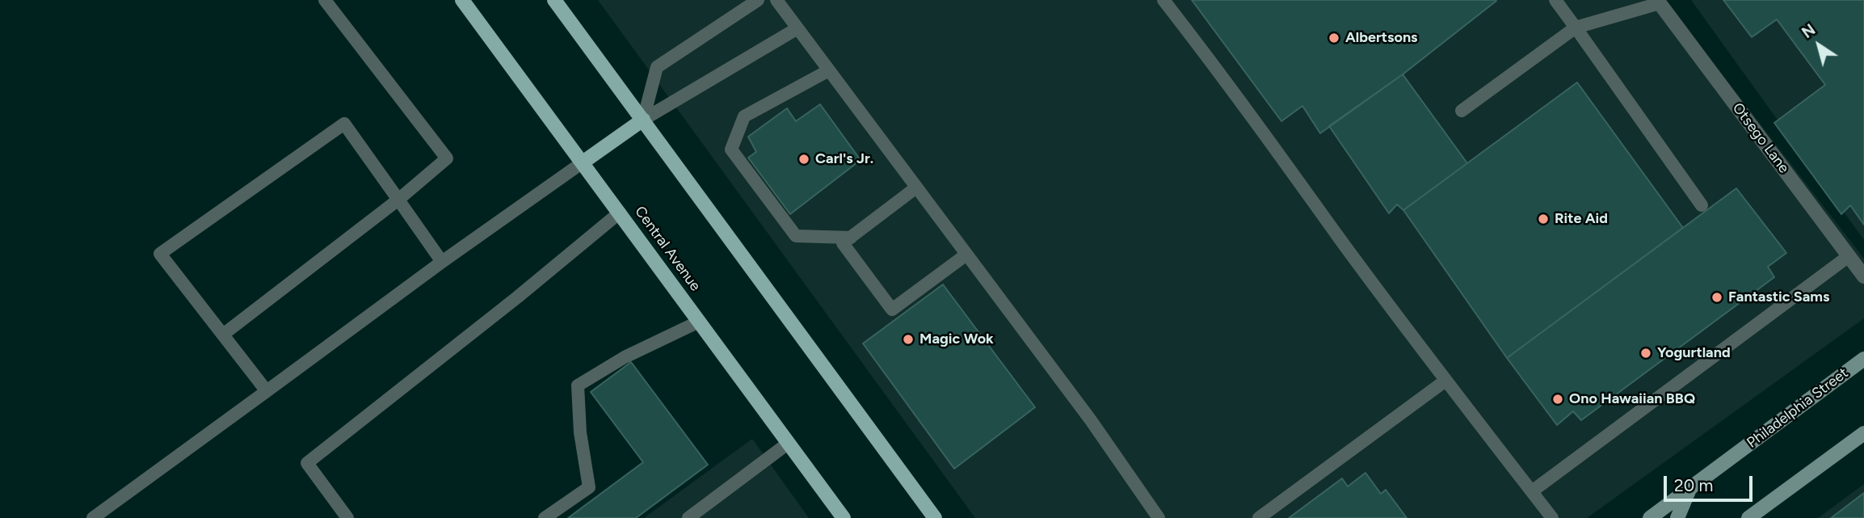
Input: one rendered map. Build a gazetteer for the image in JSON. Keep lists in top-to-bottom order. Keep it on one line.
{"streets":{"main road":["Central Avenue","Philadelphia Street"],"street":["Otsego Lane"]},"places":["Albertsons","Carl's Jr.","Rite Aid","Fantastic Sams","Magic Wok","Yogurtland","Ono Hawaiian BBQ"],"scale_bar":"20 m","north":"top left"}
